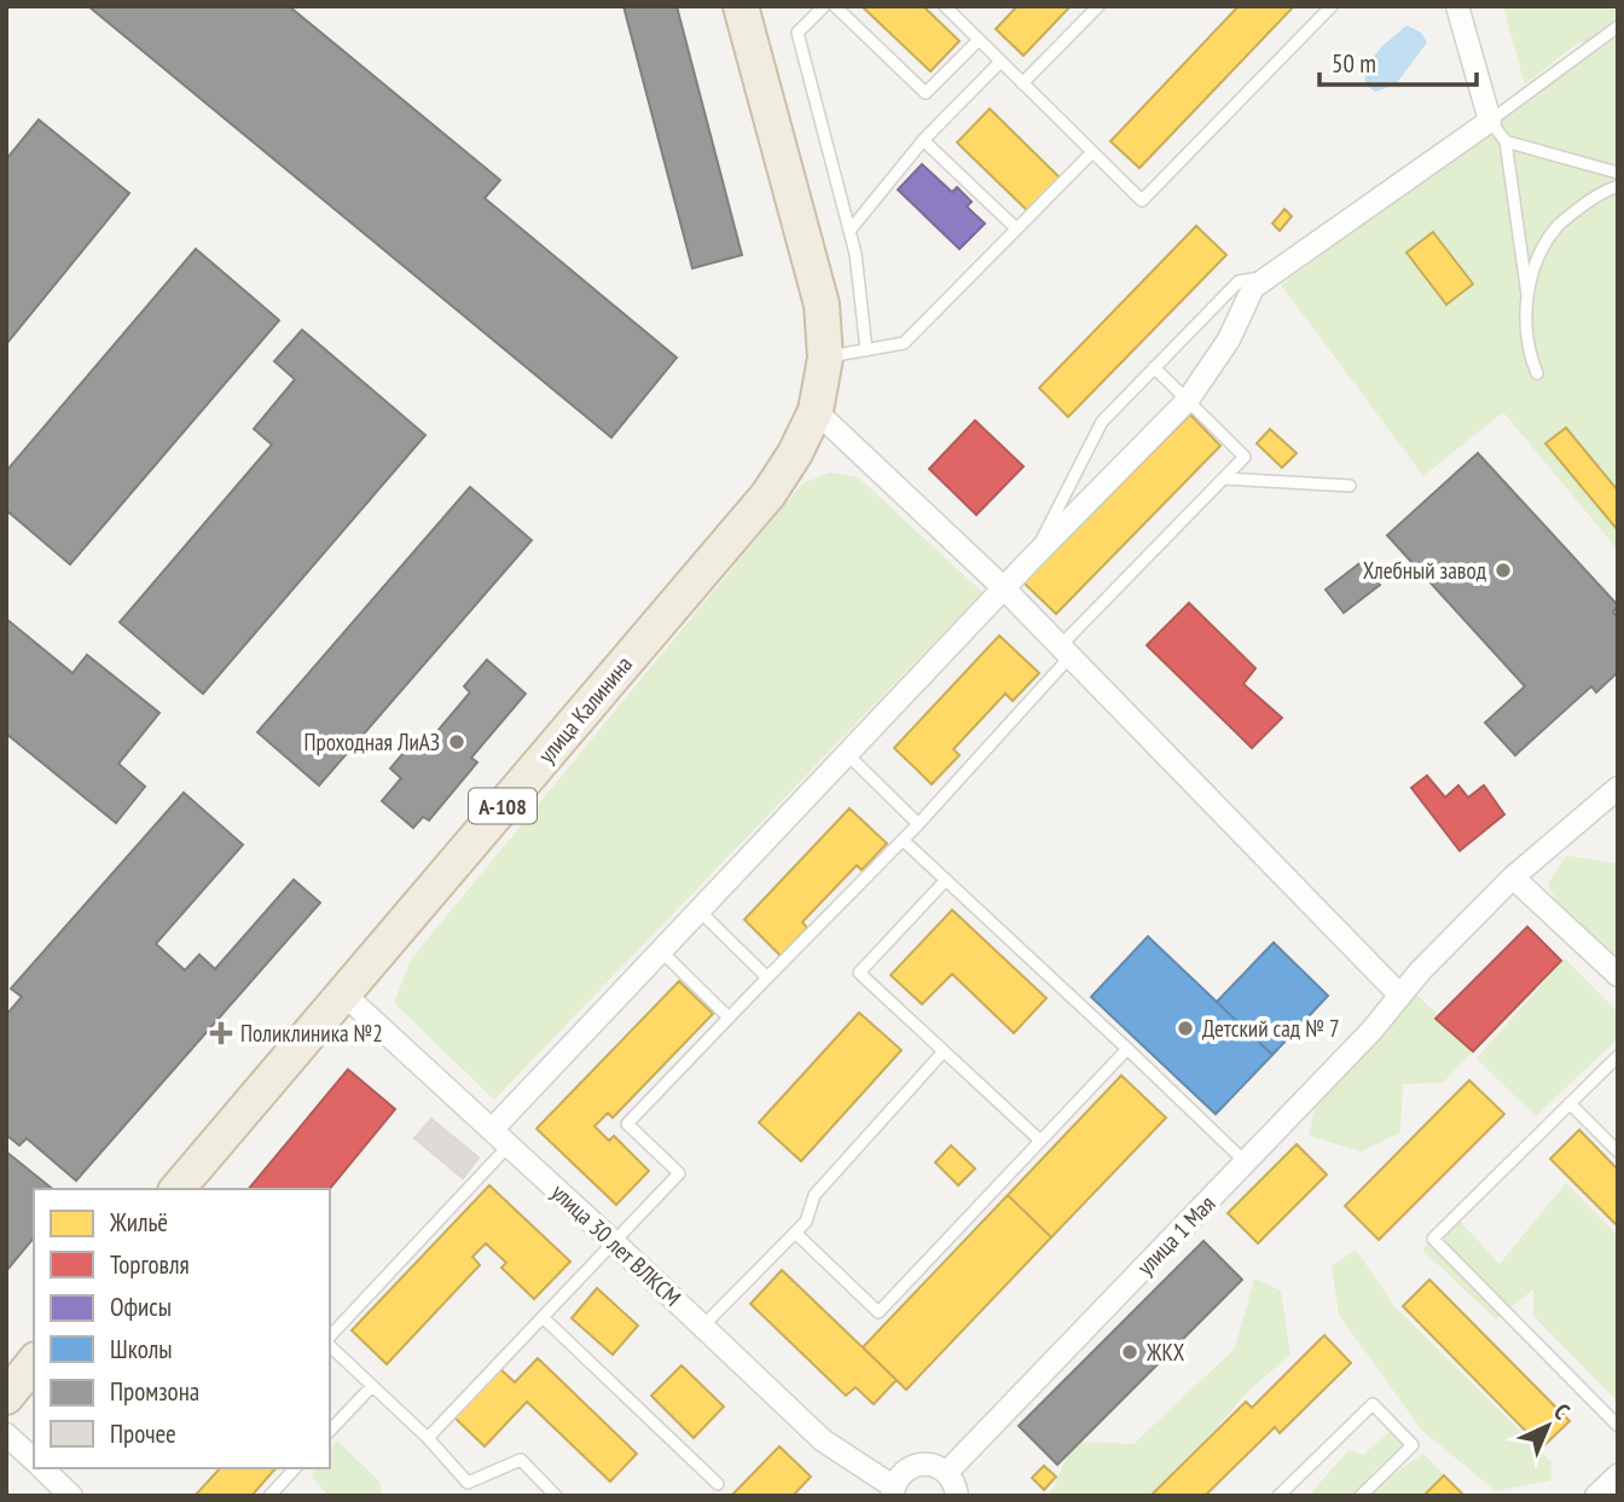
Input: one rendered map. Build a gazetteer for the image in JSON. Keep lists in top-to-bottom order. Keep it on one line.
{"streets":{"highway":["улица Калинина","А-108"],"street":["улица 1 Мая","улица 30 лет ВЛКСМ"]},"crossings":[["улица Калинина","улица 30 лет ВЛКСМ"]],"places":{"other":["Хлебный завод","Проходная ЛиАЗ","Детский сад № 7","ЖКХ"],"health":["Поликлиника №2"]},"legend":["Жильё","Торговля","Офисы","Школы","Промзона","Прочее"],"scale_bar":"50 m","north":"top right"}
